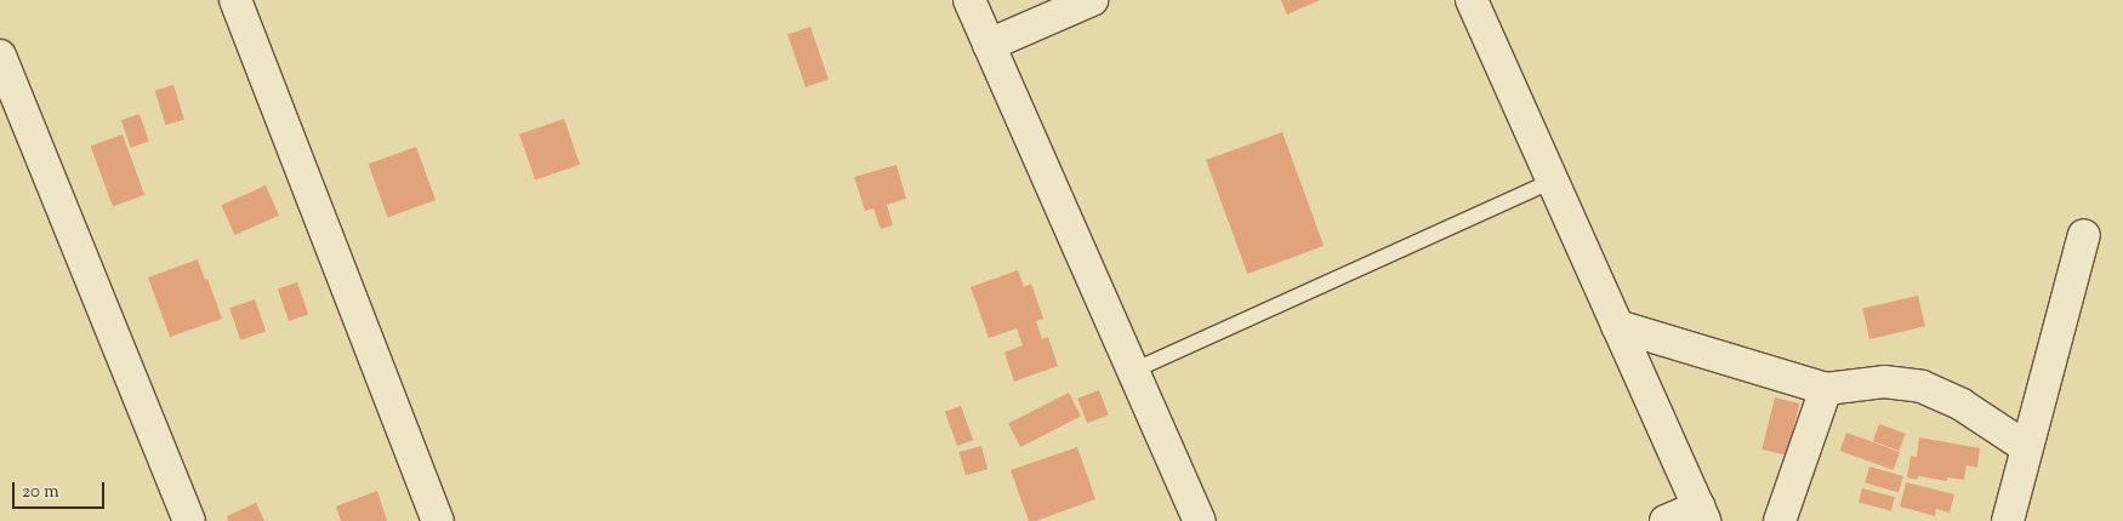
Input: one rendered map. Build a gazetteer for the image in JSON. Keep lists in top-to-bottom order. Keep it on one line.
{"scale_bar":"20 m"}
